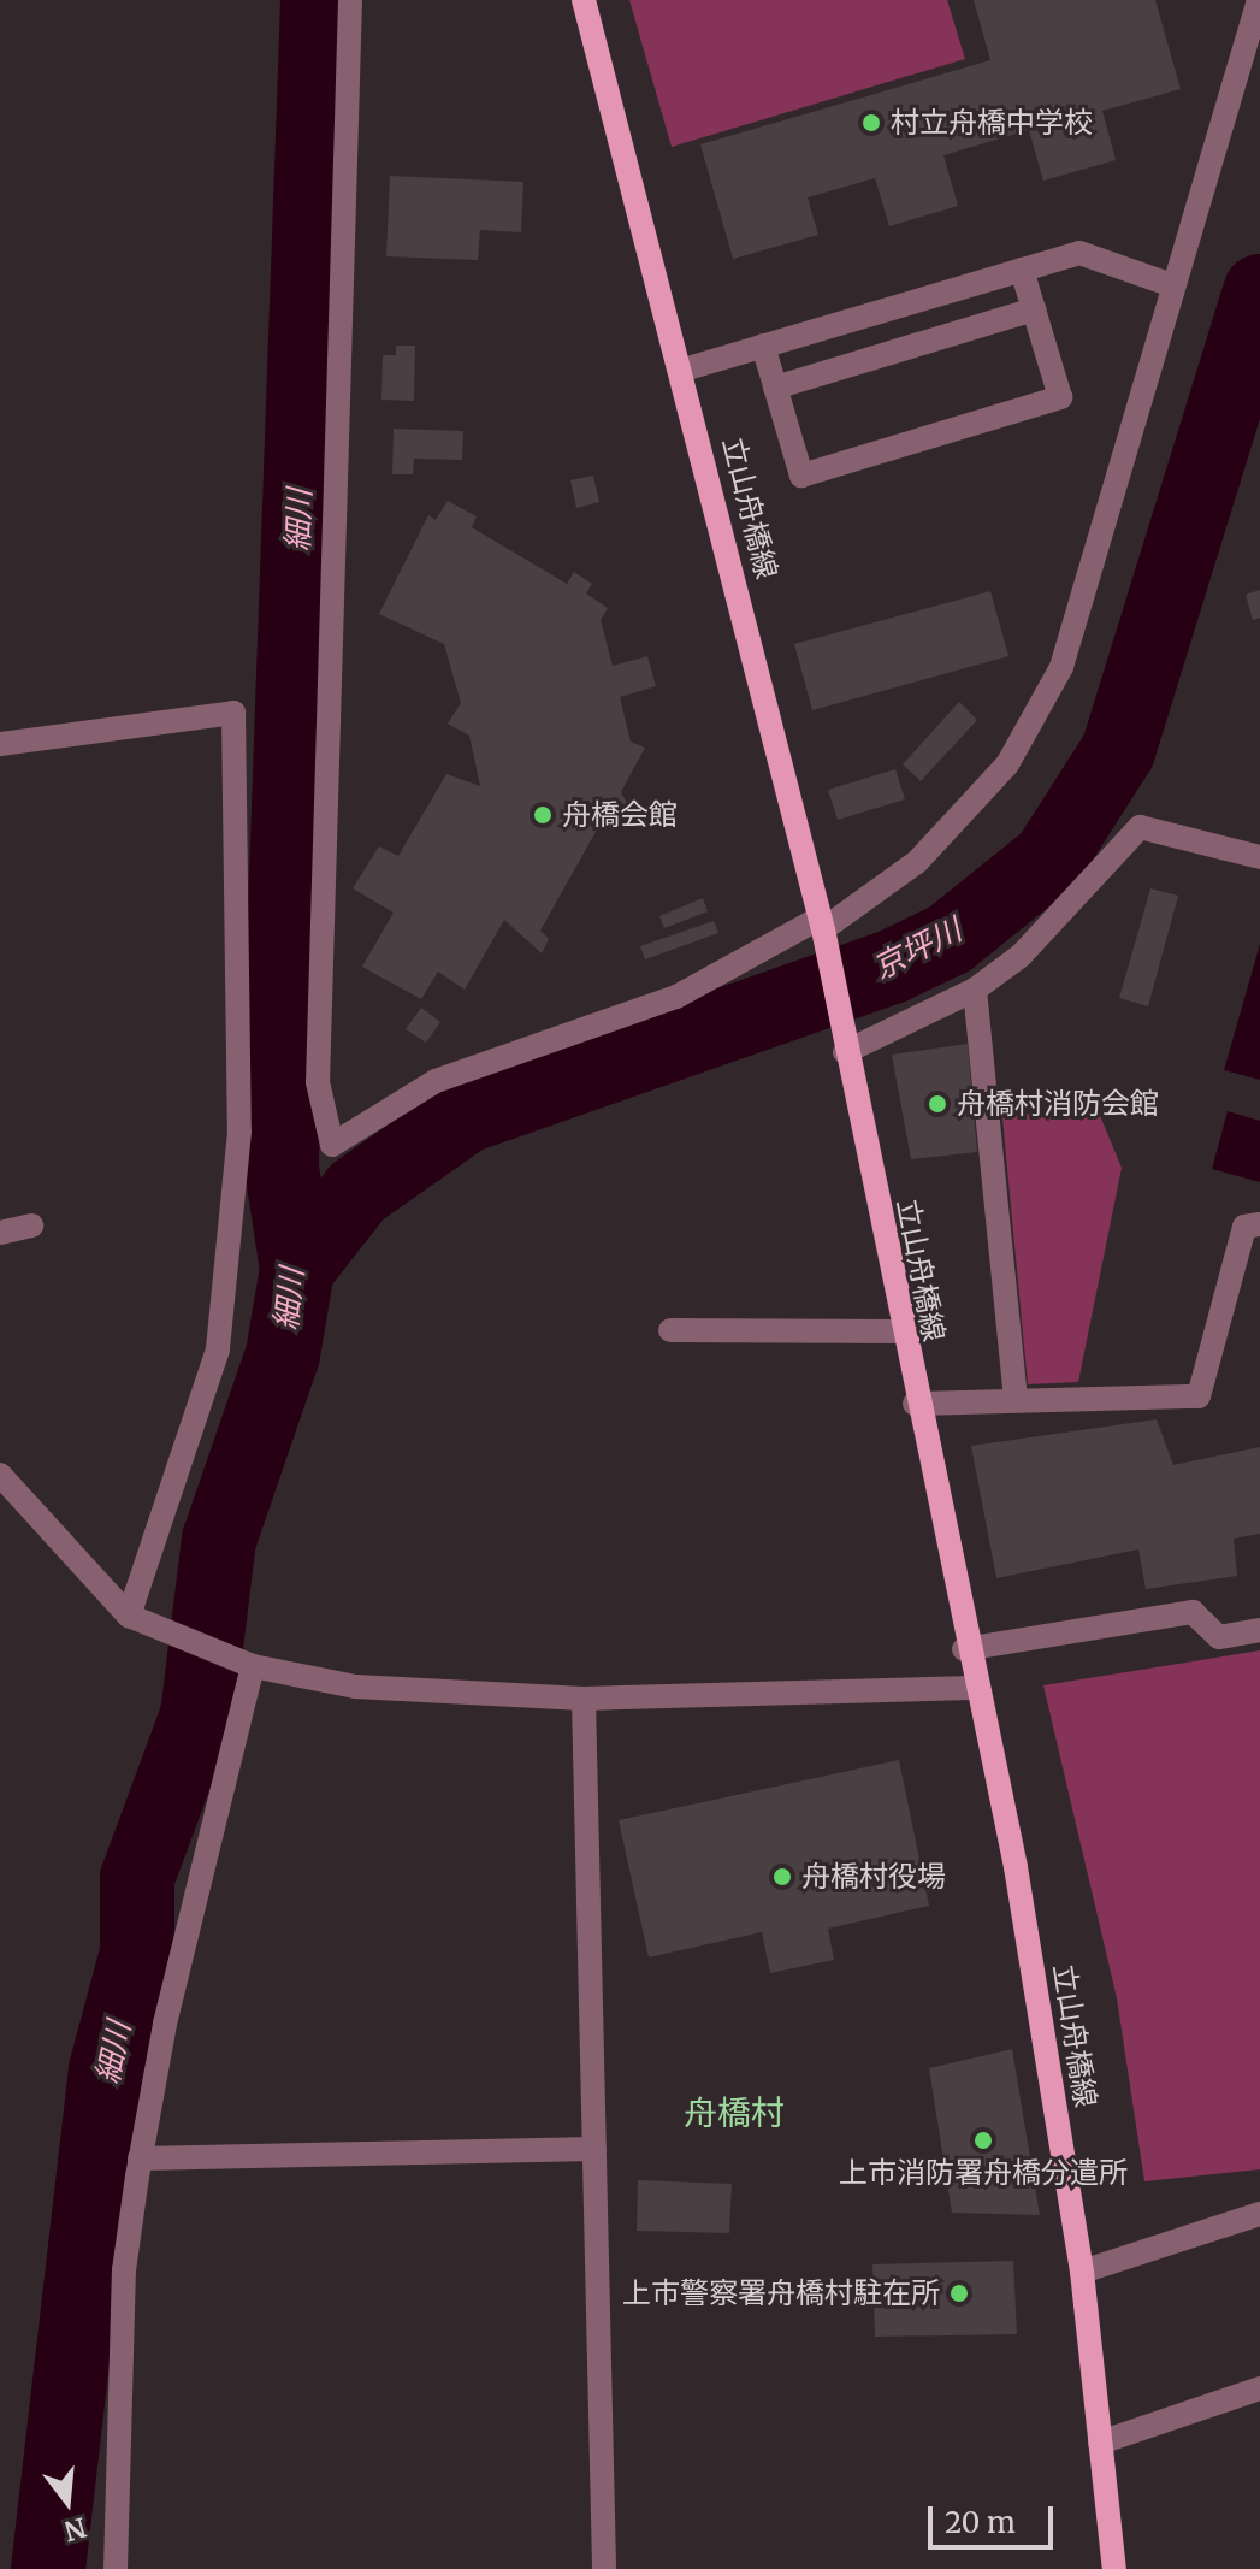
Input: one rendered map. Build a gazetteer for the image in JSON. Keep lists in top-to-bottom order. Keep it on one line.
{"streets":{"main road":["立山舟橋線"]},"districts":["舟橋村"],"water":["細川","京坪川"],"places":["村立舟橋中学校","舟橋会館","舟橋村消防会館","舟橋村役場","上市消防署舟橋分遣所","上市警察署舟橋村駐在所"],"scale_bar":"20 m","north":"bottom"}
